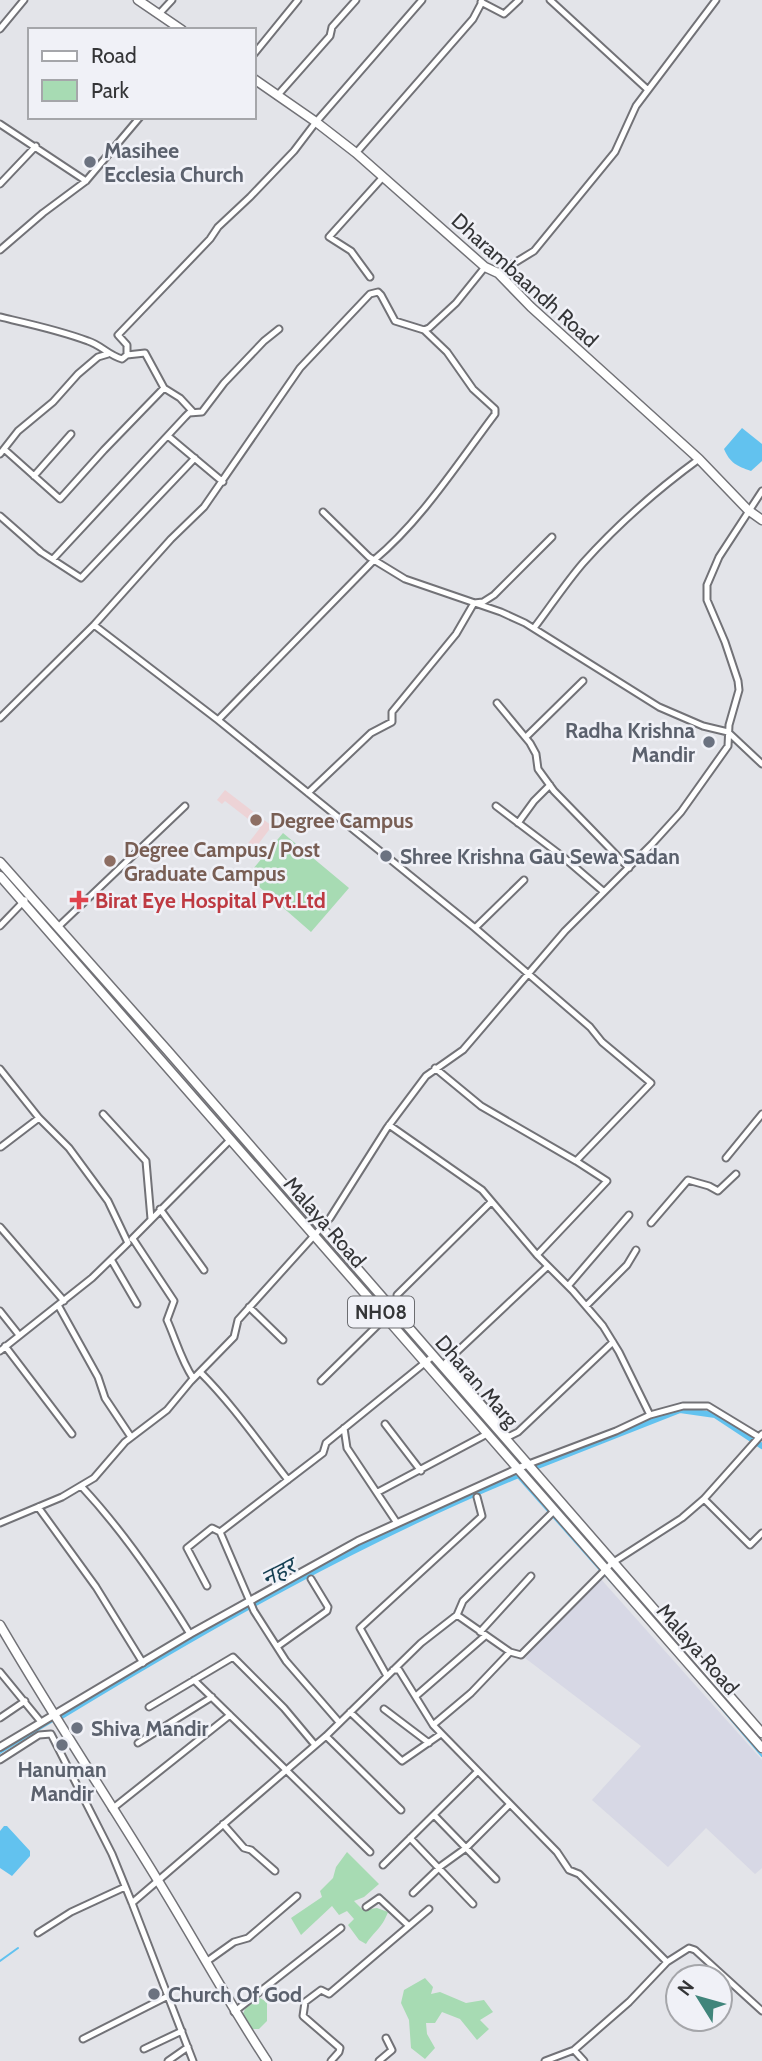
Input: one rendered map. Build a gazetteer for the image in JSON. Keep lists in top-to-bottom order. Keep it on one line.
{"streets":{"main road":["Dharambaandh Road","Malaya Road","NH08","Dharan Marg"]},"crossings":[["Malaya Road","Dharan Marg"]],"water":["नहर"],"places":{"other":["Masihee Ecclesia Church","Radha Krishna Mandir","Degree Campus","Shree Krishna Gau Sewa Sadan","Degree Campus/ Post Graduate Campus","Shiva Mandir","Hanuman Mandir","Church Of God"],"health":["Birat Eye Hospital Pvt.Ltd"]},"legend":["Road","Park"],"north":"top left"}
